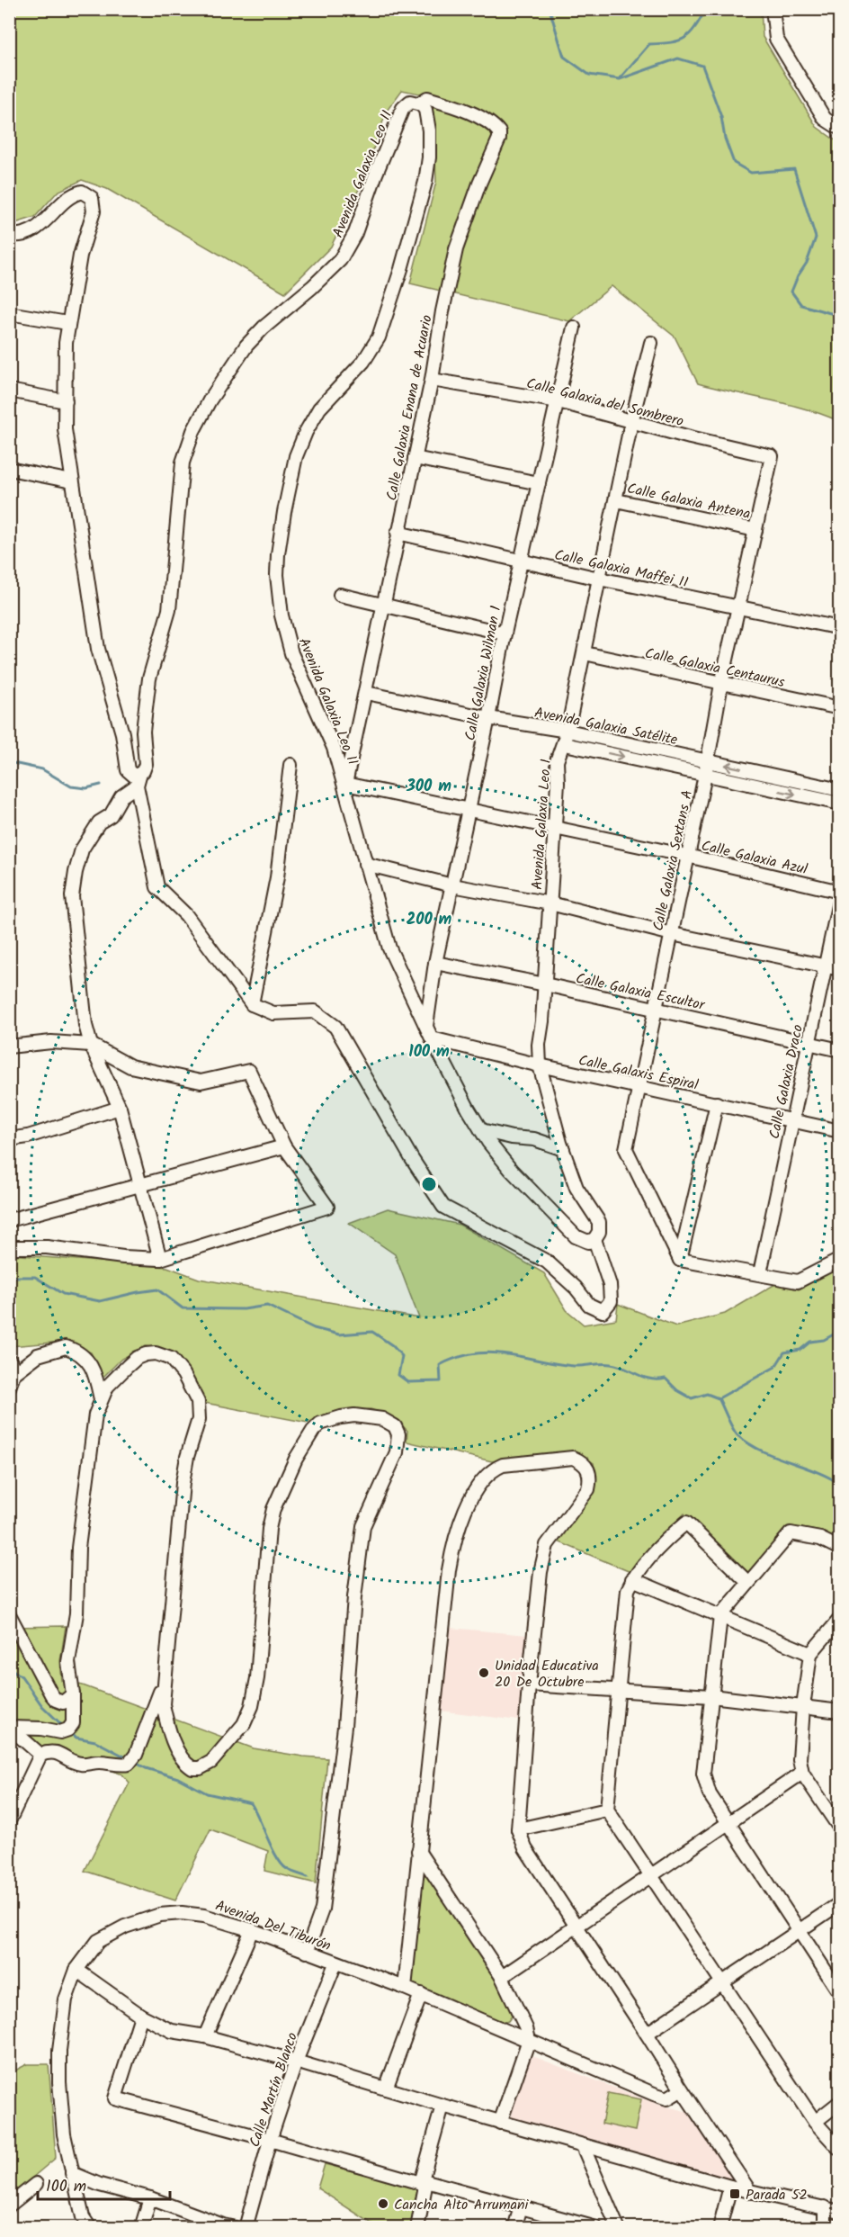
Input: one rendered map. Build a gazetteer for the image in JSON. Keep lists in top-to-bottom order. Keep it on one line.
{"streets":{"street":["Avenida Galaxia Leo II","Calle Galaxia del Sombrero","Calle Galaxia Enana de Acuario","Calle Galaxia Antena","Calle Galaxia Maffei II","Calle Galaxia Centaurus","Calle Galaxia Wilman 1","Avenida Galaxia Satélite","Avenida Galaxia Leo I","Calle Galaxia Azul","Calle Galaxia Sextans A","Calle Galaxia Escultor","Calle Galaxis Espiral","Calle Galaxia Draco","Avenida Del Tiburón","Calle Martín Blanco"]},"crossings":[["Avenida Galaxia Leo II","Calle Galaxia Enana de Acuario"],["Avenida Galaxia Leo II","Calle Galaxia Wilman 1"],["Avenida Galaxia Leo II","Avenida Galaxia Leo I"],["Avenida Galaxia Leo II","Calle Galaxia Azul"],["Avenida Galaxia Leo II","Calle Galaxis Espiral"],["Calle Galaxia del Sombrero","Calle Galaxia Enana de Acuario"],["Calle Galaxia del Sombrero","Calle Galaxia Wilman 1"],["Calle Galaxia del Sombrero","Avenida Galaxia Leo I"],["Calle Galaxia del Sombrero","Calle Galaxia Sextans A"],["Calle Galaxia Enana de Acuario","Calle Galaxia Maffei II"],["Calle Galaxia Enana de Acuario","Avenida Galaxia Satélite"],["Calle Galaxia Enana de Acuario","Calle Galaxia Azul"],["Calle Galaxia Antena","Avenida Galaxia Leo I"],["Calle Galaxia Antena","Calle Galaxia Sextans A"],["Calle Galaxia Maffei II","Calle Galaxia Wilman 1"],["Calle Galaxia Maffei II","Avenida Galaxia Leo I"],["Calle Galaxia Maffei II","Calle Galaxia Sextans A"],["Calle Galaxia Centaurus","Avenida Galaxia Leo I"],["Calle Galaxia Centaurus","Calle Galaxia Sextans A"],["Calle Galaxia Wilman 1","Avenida Galaxia Satélite"],["Calle Galaxia Wilman 1","Calle Galaxia Azul"],["Calle Galaxia Wilman 1","Calle Galaxia Escultor"],["Avenida Galaxia Satélite","Avenida Galaxia Leo I"],["Avenida Galaxia Satélite","Calle Galaxia Sextans A"],["Avenida Galaxia Leo I","Calle Galaxia Azul"],["Avenida Galaxia Leo I","Calle Galaxia Escultor"],["Avenida Galaxia Leo I","Calle Galaxis Espiral"],["Calle Galaxia Azul","Calle Galaxia Sextans A"],["Calle Galaxia Sextans A","Calle Galaxia Escultor"],["Calle Galaxia Sextans A","Calle Galaxis Espiral"],["Calle Galaxia Escultor","Calle Galaxia Draco"],["Calle Galaxis Espiral","Calle Galaxia Draco"],["Avenida Del Tiburón","Calle Martín Blanco"]],"places":{"other":["Unidad Educativa 20 De Octubre","Cancha Alto Arrumani"],"transit":["Parada 52"]},"scale_bar":"100 m","rings":["300 m","200 m","100 m"]}
